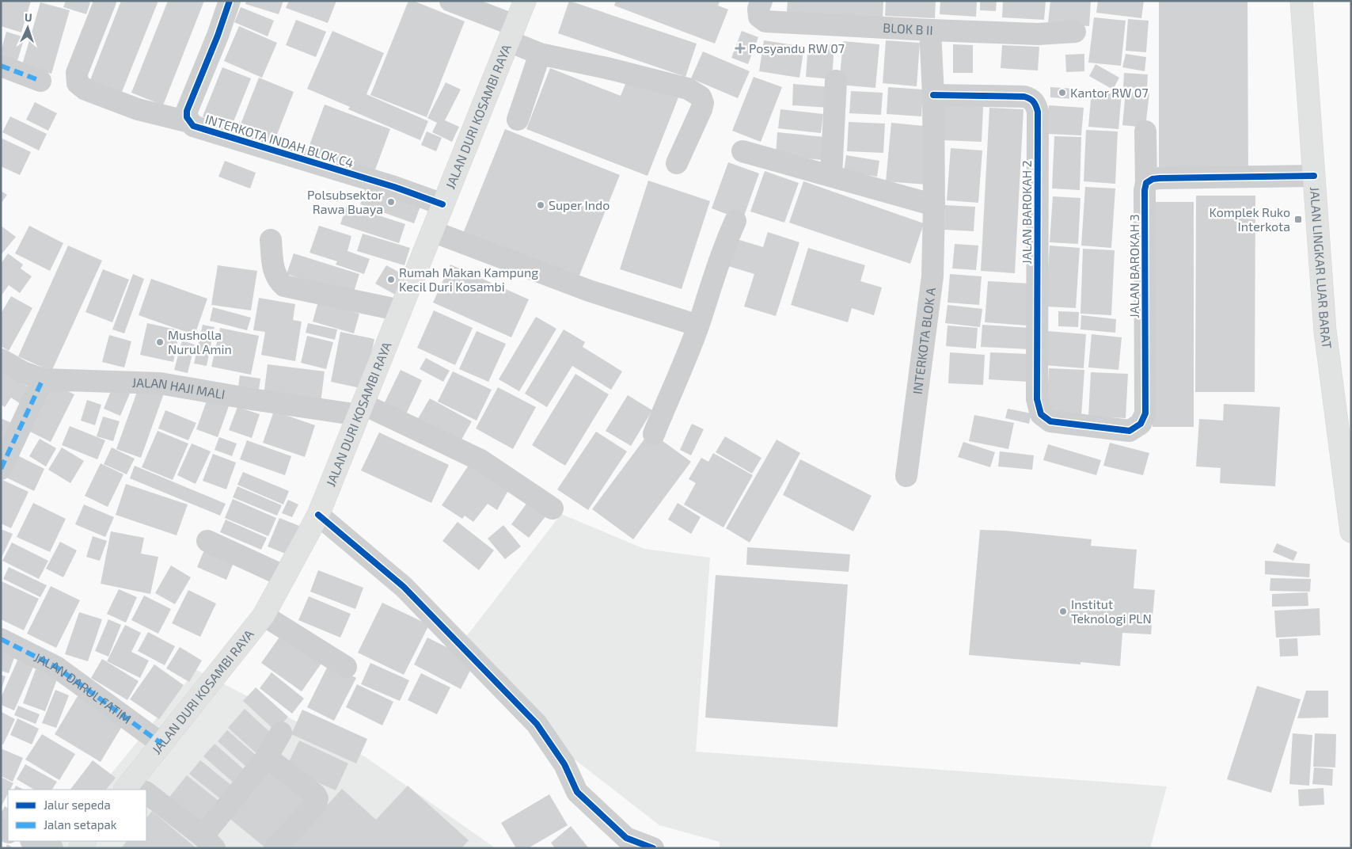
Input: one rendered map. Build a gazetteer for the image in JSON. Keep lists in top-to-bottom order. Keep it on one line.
{"streets":{"main road":["JALAN DURI KOSAMBI RAYA","JALAN LINGKAR LUAR BARAT"],"street":["BLOK B II","INTERKOTA INDAH BLOK C4","JALAN BAROKAH 2","JALAN BAROKAH 3","INTERKOTA BLOK A","JALAN HAJI MALI","JALAN DARUL FATIM"]},"crossings":[["BLOK B II","INTERKOTA BLOK A"],["JALAN DURI KOSAMBI RAYA","INTERKOTA INDAH BLOK C4"],["JALAN DURI KOSAMBI RAYA","JALAN HAJI MALI"],["JALAN DURI KOSAMBI RAYA","JALAN DARUL FATIM"],["JALAN BAROKAH 2","JALAN BAROKAH 3"],["JALAN BAROKAH 2","INTERKOTA BLOK A"]],"places":{"health":["Posyandu RW 07"],"other":["Kantor RW 07","Polsubsektor Rawa Buaya","Super Indo","Rumah Makan Kampung Kecil Duri Kosambi","Musholla Nurul Amin","Institut Teknologi PLN"],"transit":["Komplek Ruko Interkota"]},"legend":["Jalur sepeda","Jalan setapak"],"north":"top"}
